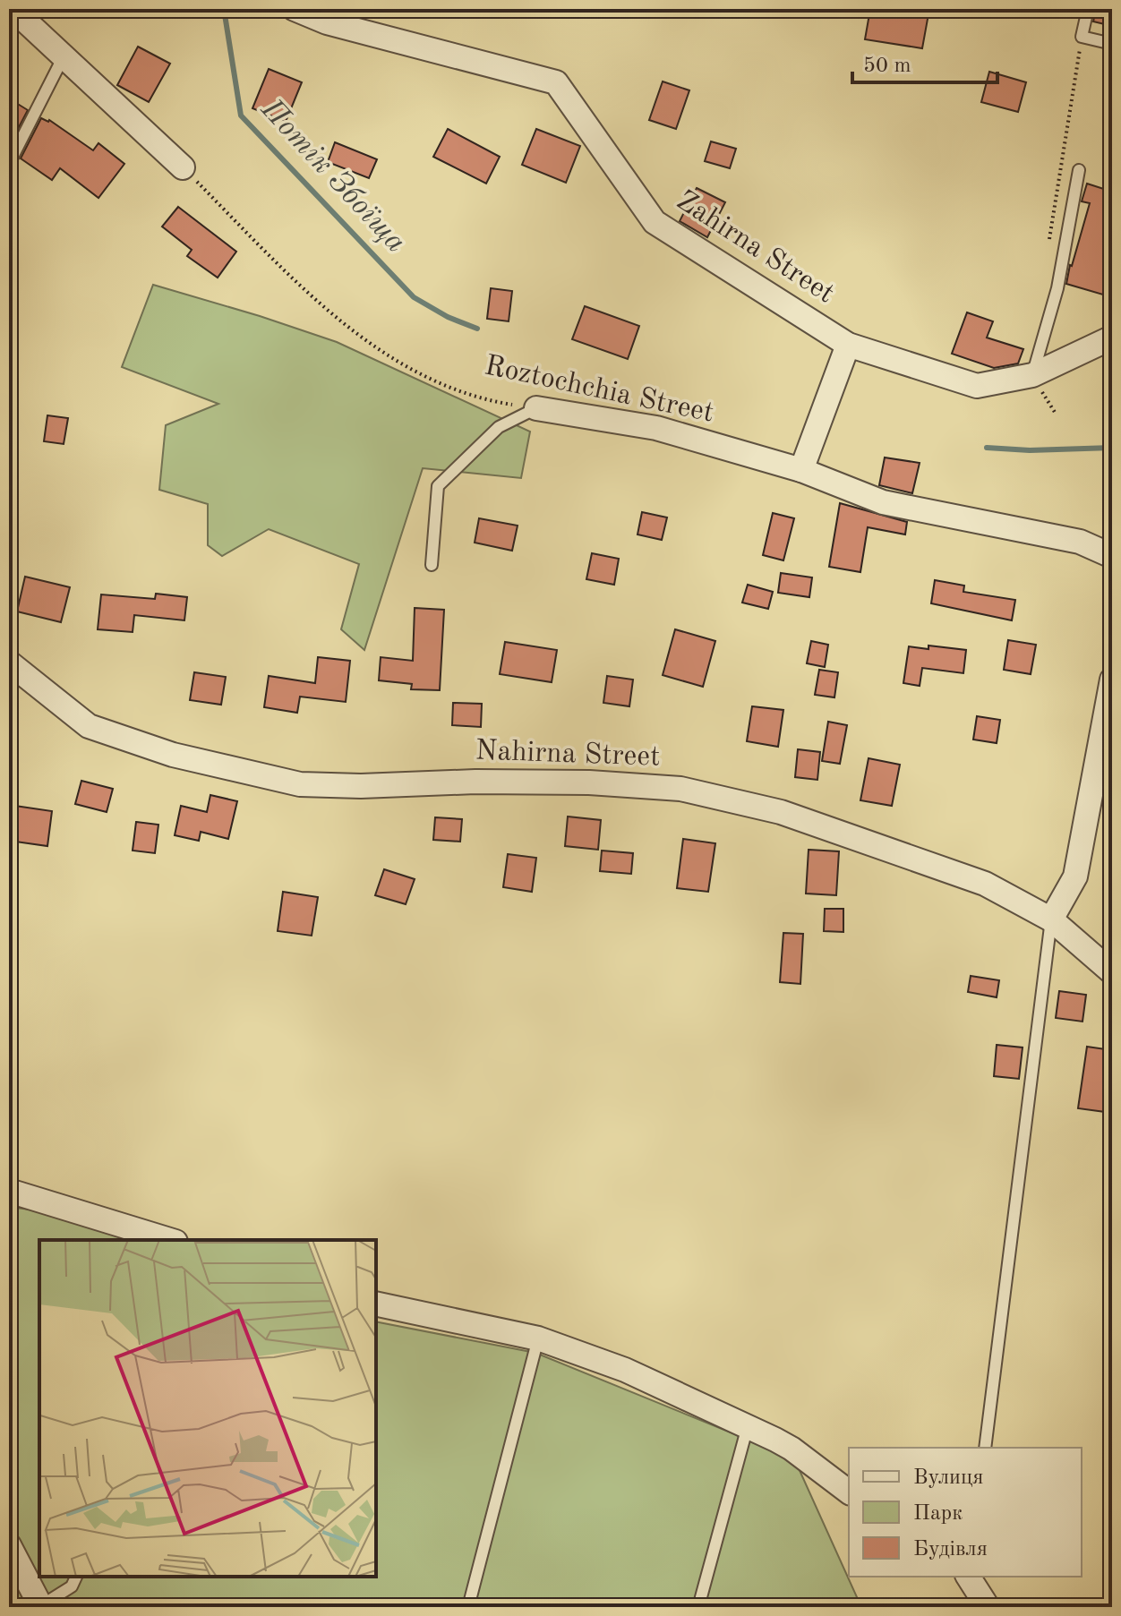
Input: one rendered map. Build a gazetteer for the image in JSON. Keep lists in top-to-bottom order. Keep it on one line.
{"streets":{"street":["Zahirna Street","Roztochchia Street","Nahirna Street"]},"water":["Потік Збоїща"],"legend":["Вулиця","Парк","Будівля"],"scale_bar":"50 m"}
